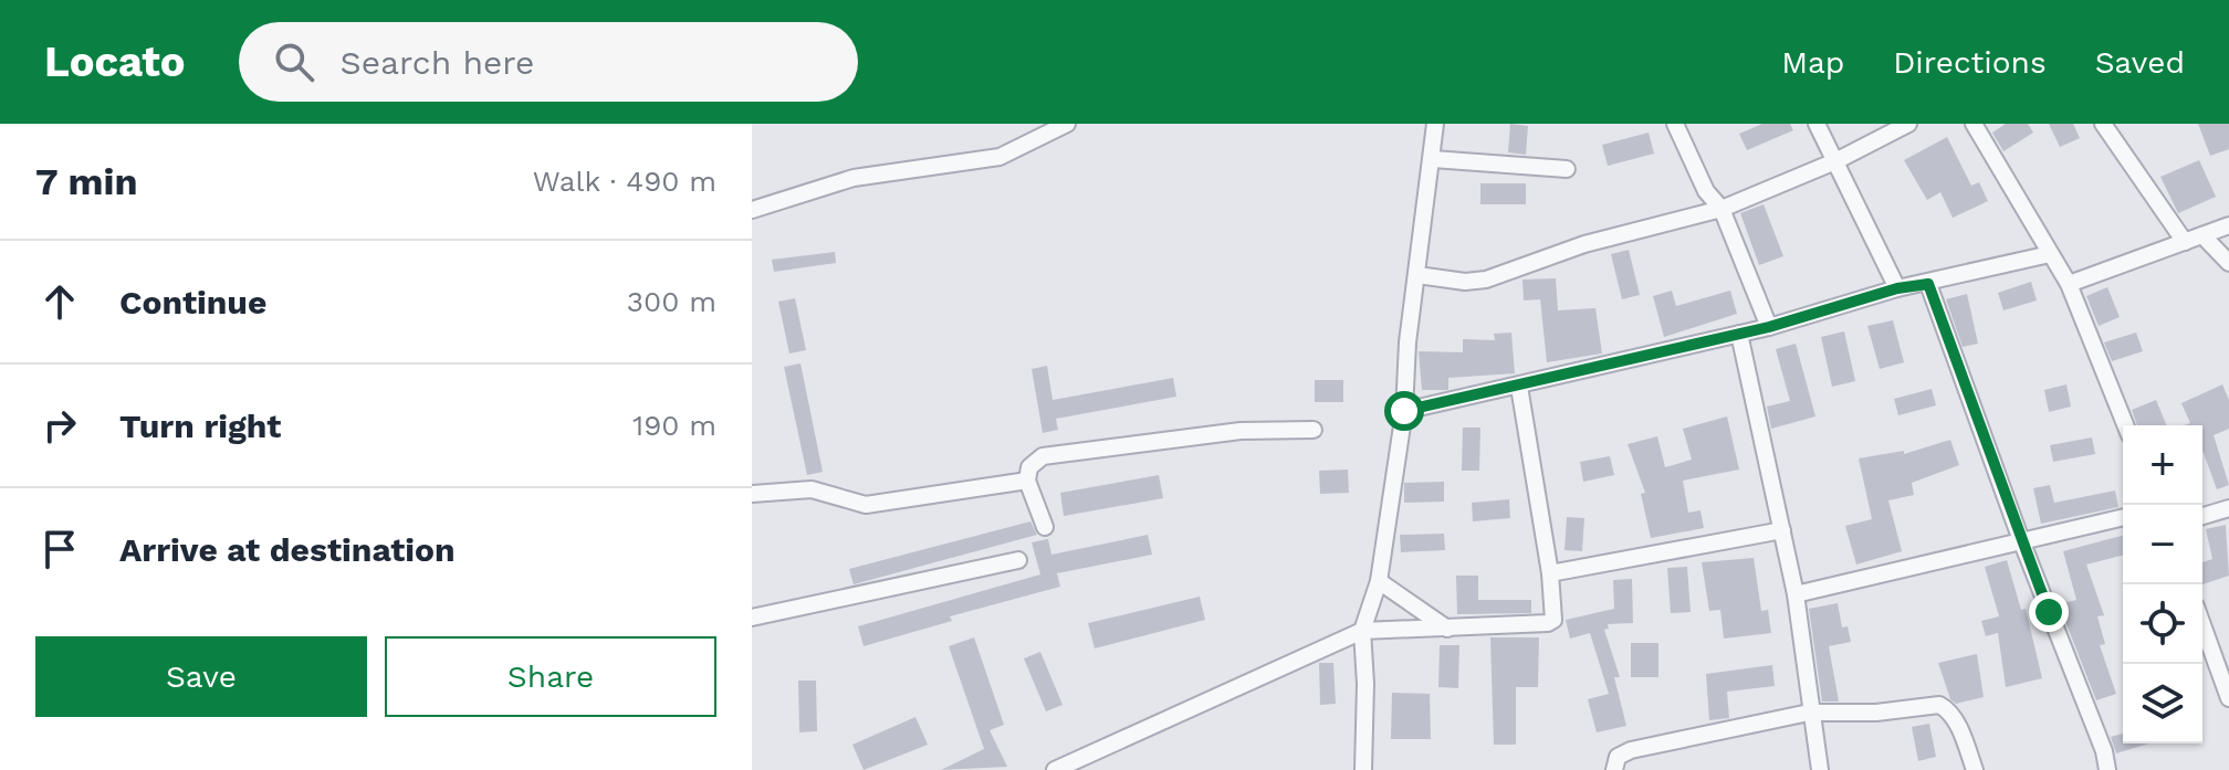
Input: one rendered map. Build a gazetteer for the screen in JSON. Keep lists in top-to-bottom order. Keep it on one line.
{"page":{"header":"Locato","search":"Search here","nav":["Map","Directions","Saved"],"heading":["7 min","Walk · 490 m"],"list":[["Continue","300 m"],["Turn right","190 m"],"Arrive at destination"],"map_buttons":["+","−"],"buttons":["Save","Share"]}}
